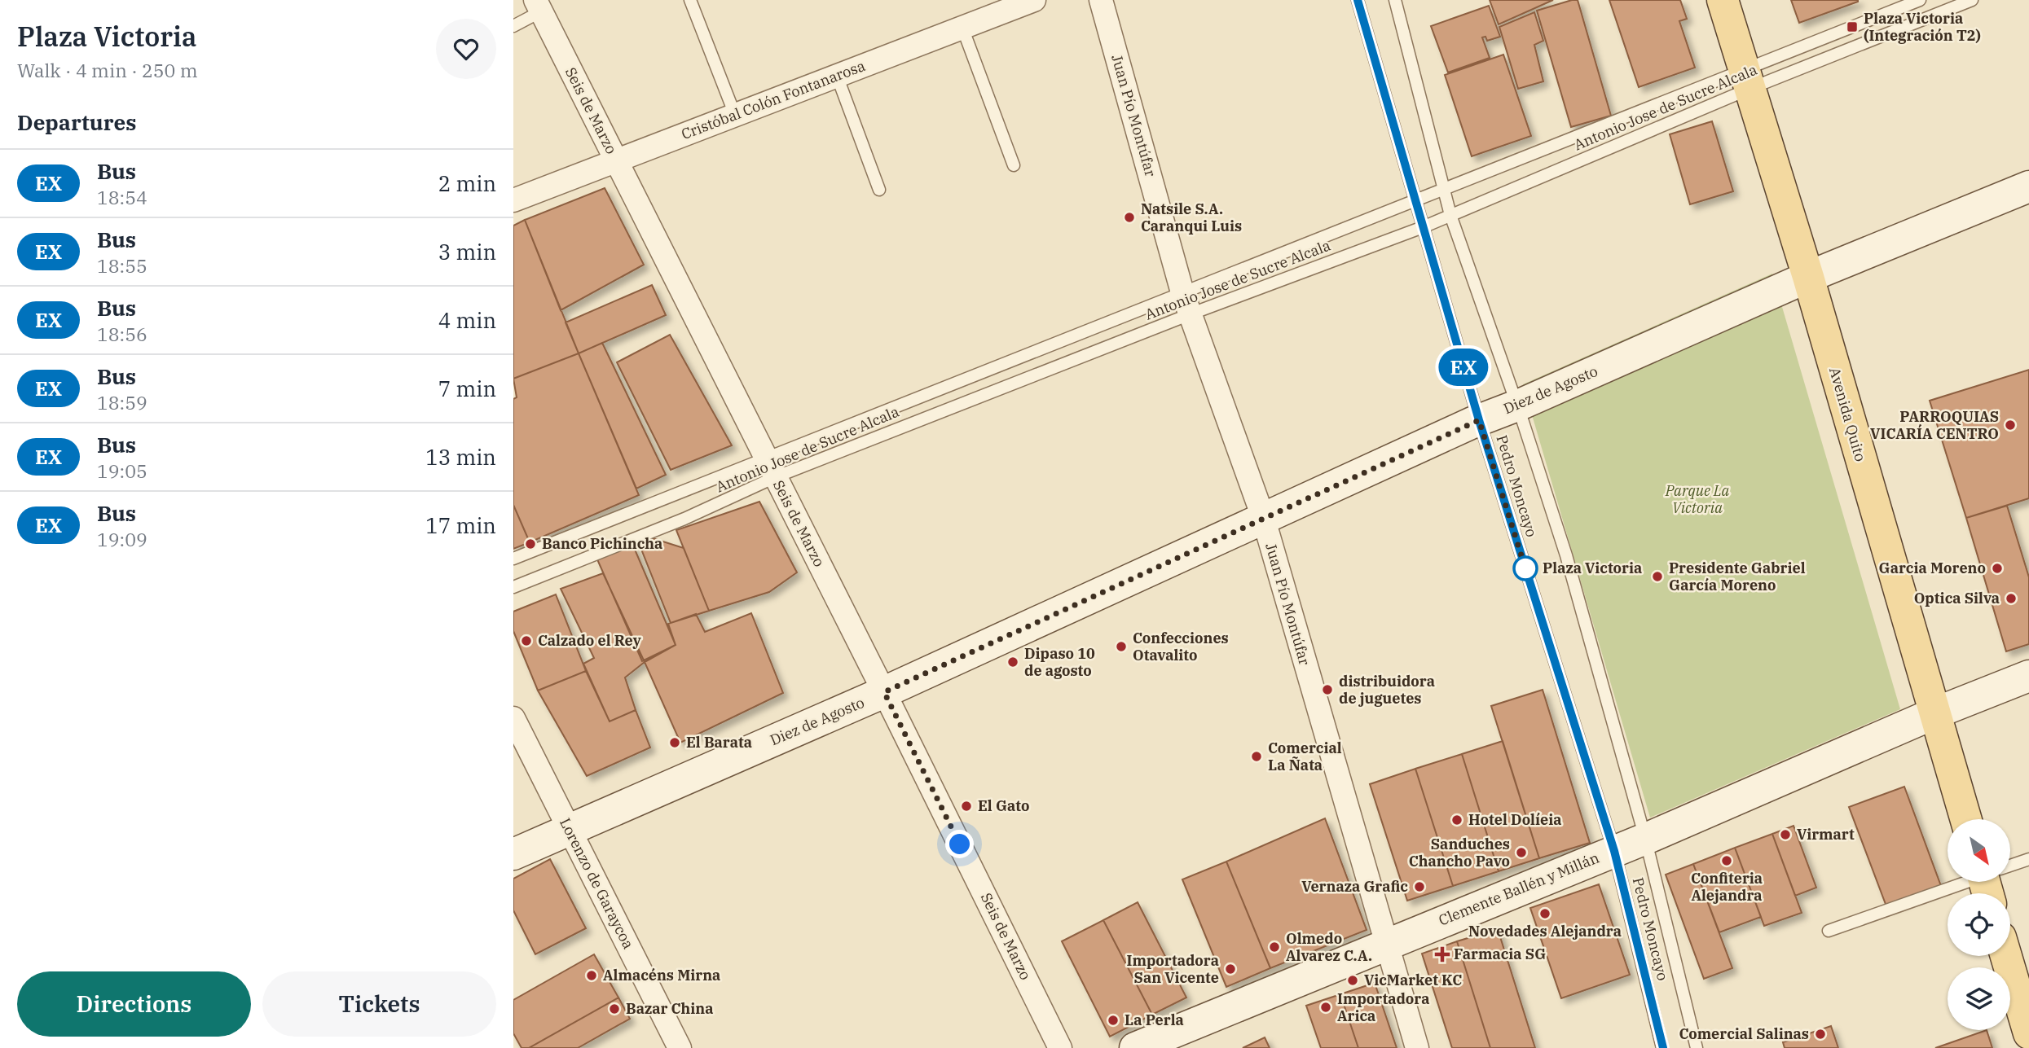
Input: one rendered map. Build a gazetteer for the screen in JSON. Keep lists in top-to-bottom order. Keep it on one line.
{"streets":{"main road":["Avenida Quito"],"street":["Cristóbal Colón Fontanarosa","Seis de Marzo","Juan Pío Montúfar","Diez de Agosto","Lorenzo de Garaycoa","Clemente Ballén y Millán"],"lane":["Antonio Jose de Sucre Alcala","Pedro Moncayo"]},"crossings":[["Cristóbal Colón Fontanarosa","Seis de Marzo"],["Antonio Jose de Sucre Alcala","Seis de Marzo"],["Antonio Jose de Sucre Alcala","Juan Pío Montúfar"],["Antonio Jose de Sucre Alcala","Avenida Quito"],["Antonio Jose de Sucre Alcala","Pedro Moncayo"],["Seis de Marzo","Diez de Agosto"],["Juan Pío Montúfar","Diez de Agosto"],["Juan Pío Montúfar","Clemente Ballén y Millán"],["Diez de Agosto","Avenida Quito"],["Diez de Agosto","Pedro Moncayo"],["Diez de Agosto","Lorenzo de Garaycoa"],["Avenida Quito","Clemente Ballén y Millán"],["Pedro Moncayo","Clemente Ballén y Millán"]],"parks":["Parque La Victoria"],"places":{"transit":["Plaza Victoria (Integración T2)"],"other":["Natsile S.A. Caranqui Luis","PARROQUIAS VICARÍA CENTRO","Banco Pichincha","Plaza Victoria","Garcia Moreno","Presidente Gabriel García Moreno","Optica Silva","Calzado el Rey","Confecciones Otavalito","Dipaso 10 de agosto","distribuidora de juguetes","El Barata","Comercial La Ñata","El Gato","Hotel Dolíeia","Virmart","Sanduches Chancho Pavo","Confiteria Alejandra","Vernaza Grafic","Novedades Alejandra","Olmedo Alvarez C.A.","Importadora San Vicente","Almacéns Mirna","VicMarket KC","Importadora Arica","Bazar China","La Perla","Comercial Salinas"],"health":["Farmacia SG"]},"lines":["bus line EX"],"north":"bottom right","page":{"heading":[["Plaza Victoria","Walk · 4 min · 250 m"],"Departures"],"on_map":"EX","list":[{"mark":"EX","name":"Bus","note":"18:54","value":"2 min"},{"mark":"EX","name":"Bus","note":"18:55","value":"3 min"},{"mark":"EX","name":"Bus","note":"18:56","value":"4 min"},{"mark":"EX","name":"Bus","note":"18:59","value":"7 min"},{"mark":"EX","name":"Bus","note":"19:05","value":"13 min"},{"mark":"EX","name":"Bus","note":"19:09","value":"17 min"}],"buttons":["Directions","Tickets"]}}
